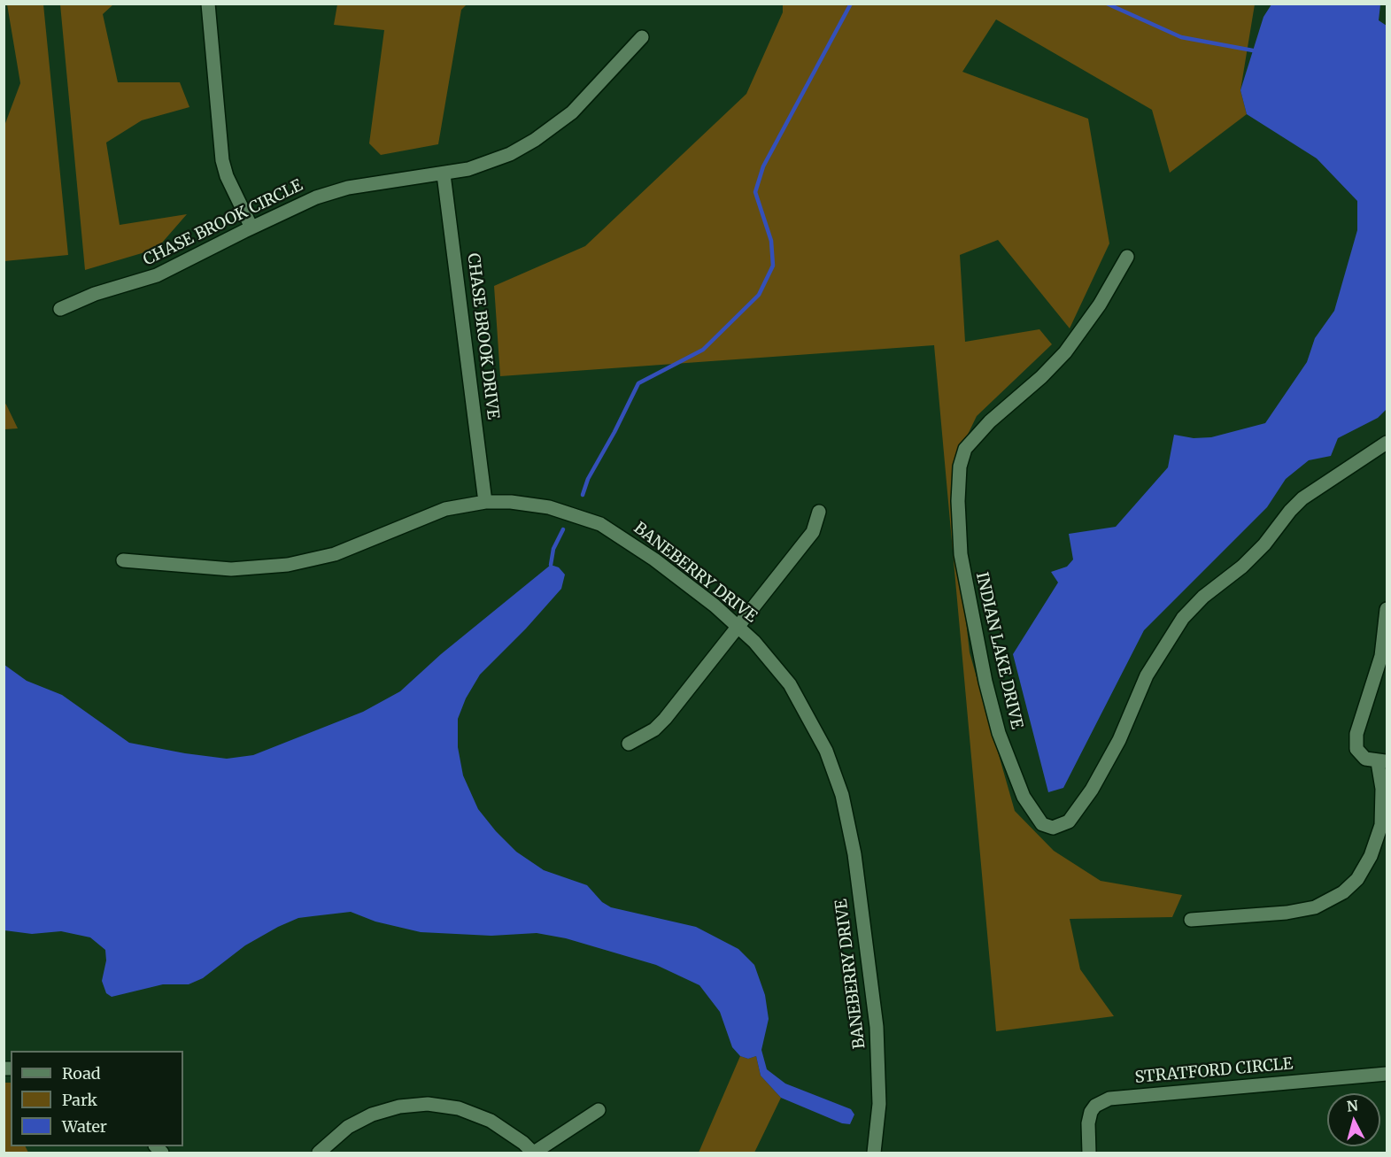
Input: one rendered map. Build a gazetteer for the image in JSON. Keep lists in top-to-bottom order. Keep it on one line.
{"streets":{"street":["CHASE BROOK CIRCLE","CHASE BROOK DRIVE","BANEBERRY DRIVE","INDIAN LAKE DRIVE","STRATFORD CIRCLE"]},"crossings":[["CHASE BROOK CIRCLE","CHASE BROOK DRIVE"],["CHASE BROOK DRIVE","BANEBERRY DRIVE"]],"legend":["Road","Park","Water"],"north":"top"}
